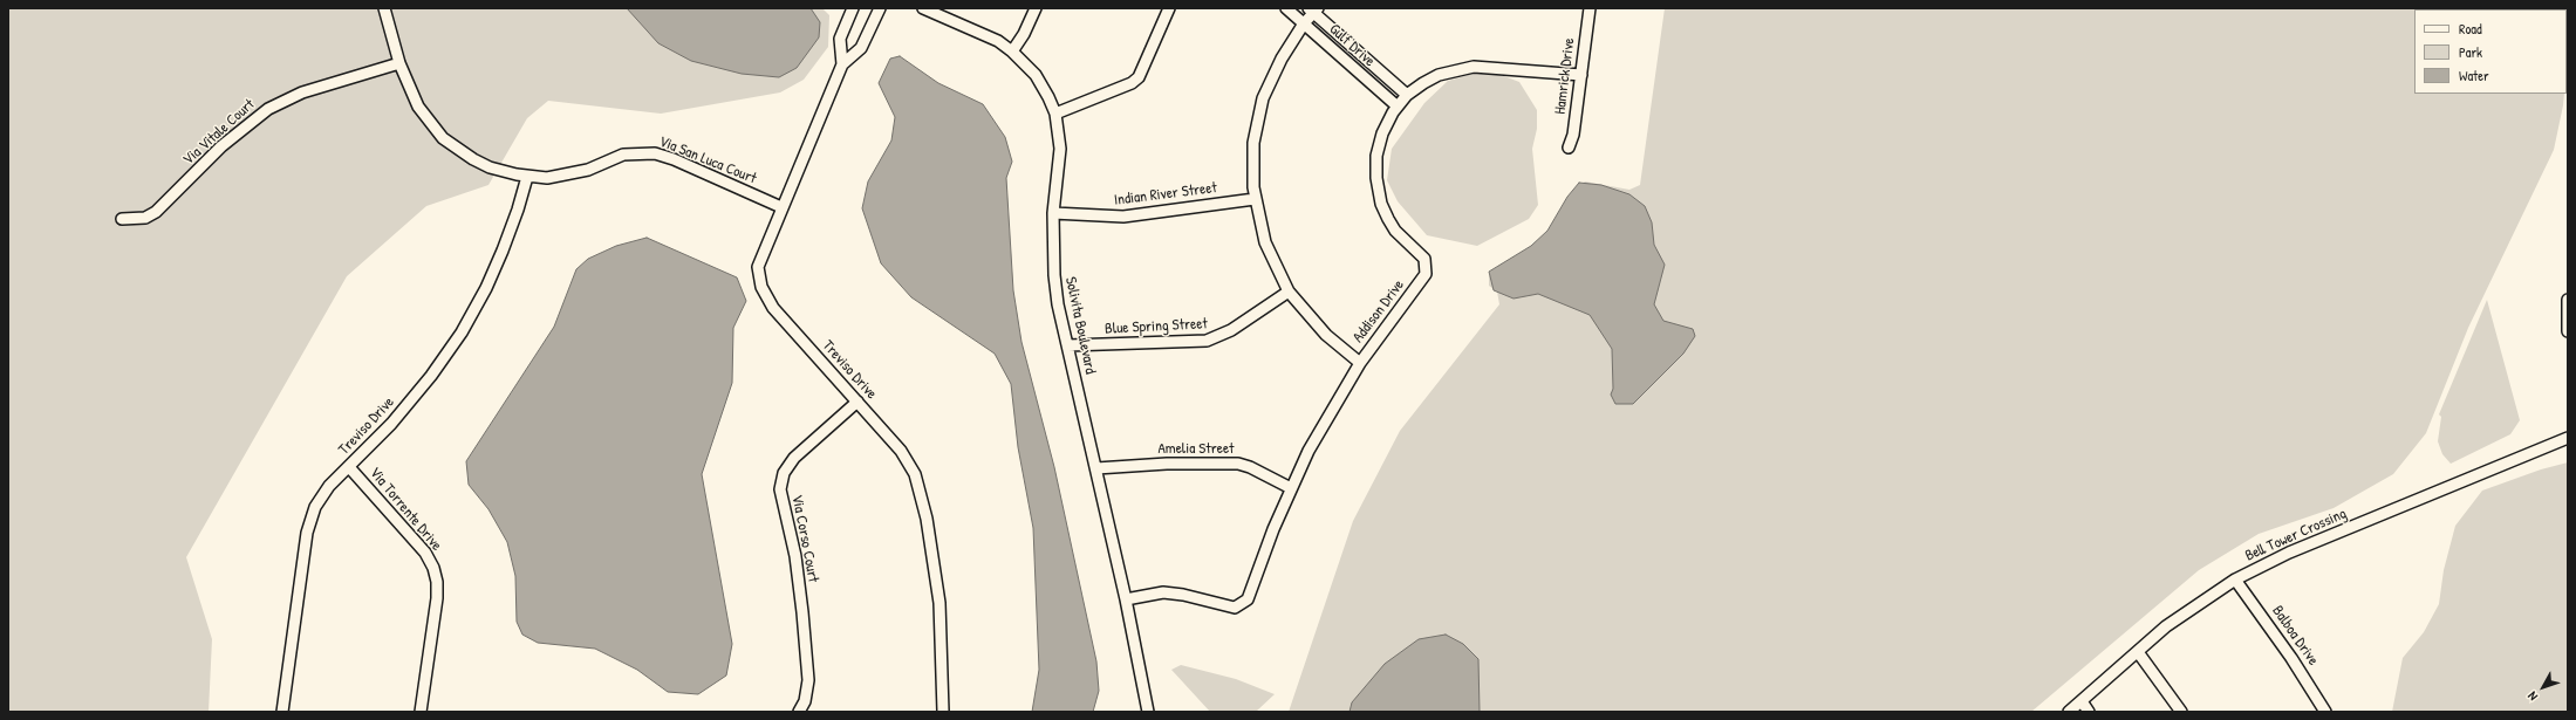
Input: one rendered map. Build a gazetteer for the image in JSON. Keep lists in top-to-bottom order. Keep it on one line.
{"streets":{"street":["Gulf Drive","Hamrick Drive","Via Vitale Court","Via San Luca Court","Indian River Street","Addison Drive","Solivita Boulevard","Blue Spring Street","Treviso Drive","Amelia Street","Via Torrente Drive","Bell Tower Crossing","Via Corso Court","Balboa Drive"]},"crossings":[["Gulf Drive","Addison Drive"],["Hamrick Drive","Addison Drive"],["Via Vitale Court","Via San Luca Court"],["Via San Luca Court","Treviso Drive"],["Indian River Street","Solivita Boulevard"],["Addison Drive","Solivita Boulevard"],["Addison Drive","Amelia Street"],["Solivita Boulevard","Blue Spring Street"],["Solivita Boulevard","Amelia Street"],["Treviso Drive","Via Torrente Drive"],["Treviso Drive","Via Corso Court"],["Bell Tower Crossing","Balboa Drive"]],"legend":["Road","Park","Water"],"north":"bottom left"}
